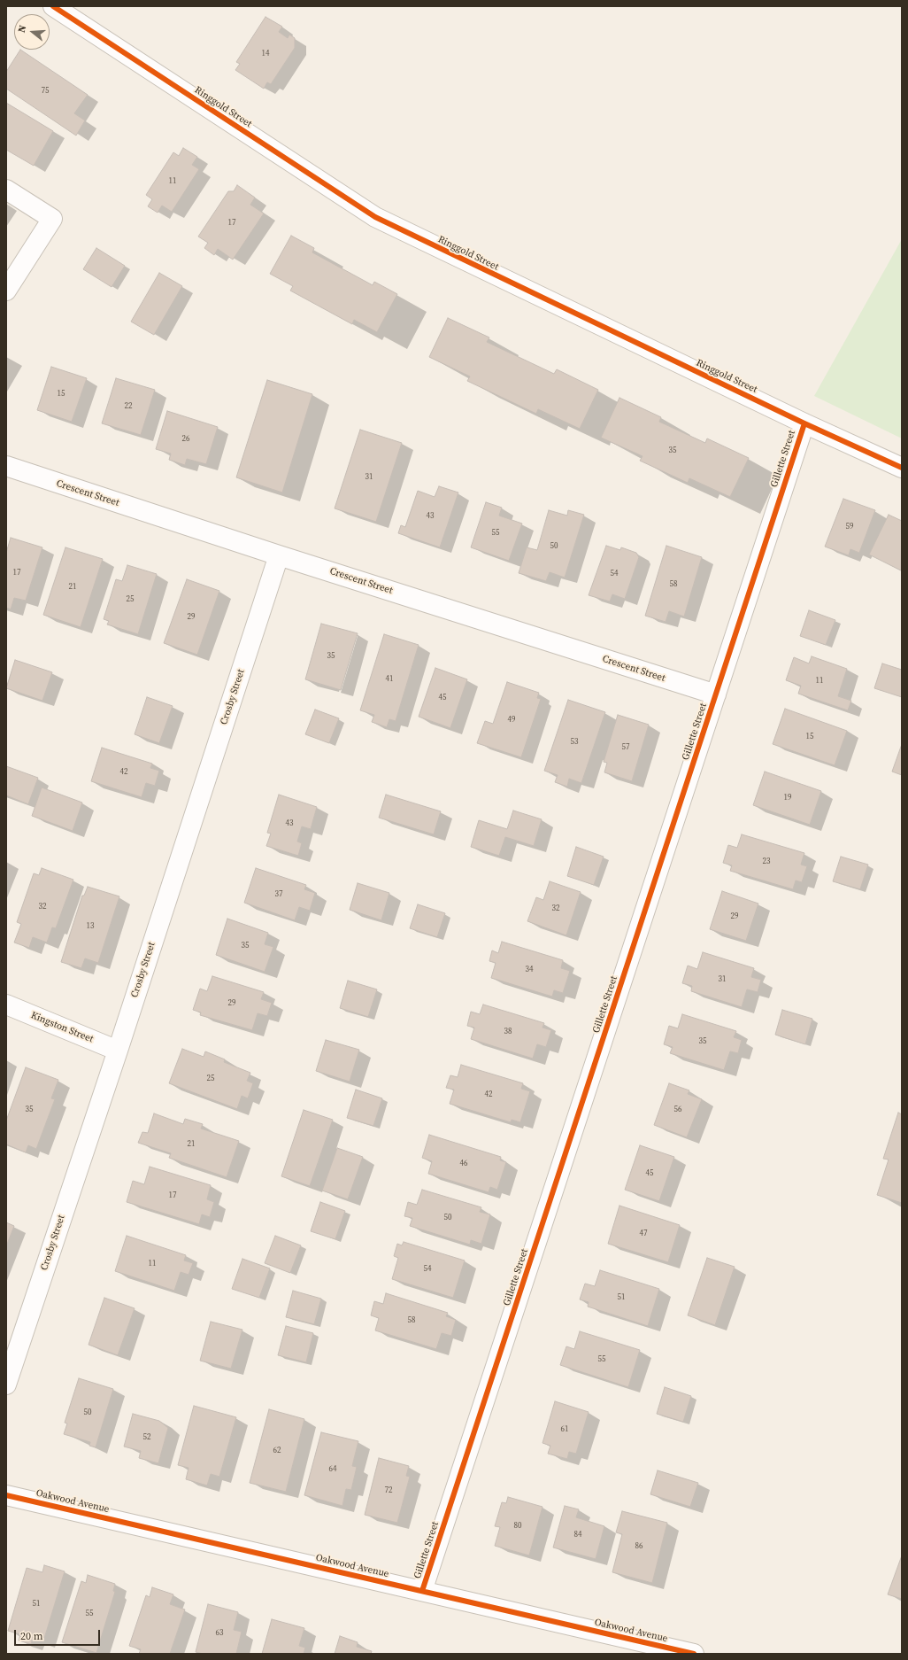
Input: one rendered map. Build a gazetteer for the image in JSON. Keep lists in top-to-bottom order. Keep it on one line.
{"streets":{"street":["Ringgold Street","Gillette Street","Crescent Street","Crosby Street","Kingston Street","Oakwood Avenue"]},"crossings":[["Ringgold Street","Gillette Street"],["Gillette Street","Crescent Street"],["Gillette Street","Oakwood Avenue"],["Crescent Street","Crosby Street"],["Crosby Street","Kingston Street"]],"house_numbers":["14","75","11","17","15","22","26","35","31","43","59","55","50","17","54","58","21","25","29","35","41","11","45","49","15","53","57","42","19","43","23","37","32","32","29","13","35","34","31","29","38","35","25","42","35","56","21","46","45","17","50","47","11","54","51","58","55","50","61","52","62","64","72","80","84","86","51","55","63"],"scale_bar":"20 m","north":"left"}
